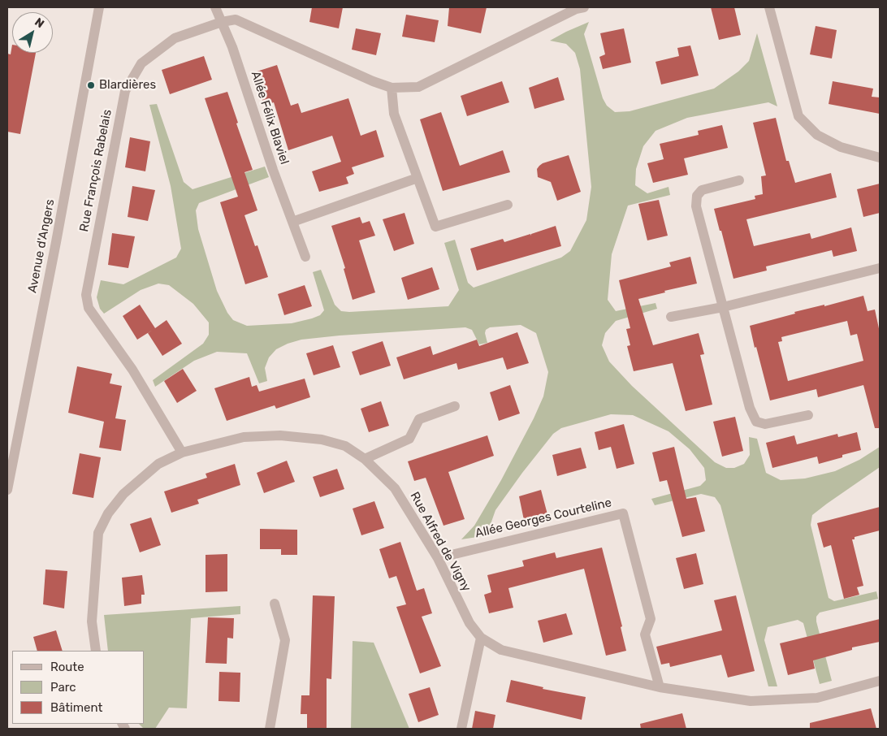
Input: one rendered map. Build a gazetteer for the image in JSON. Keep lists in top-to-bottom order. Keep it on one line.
{"streets":{"street":["Allée Félix Blaviel","Rue François Rabelais","Avenue d'Angers","Allée Georges Courteline","Rue Alfred de Vigny"]},"crossings":[["Allée Félix Blaviel","Rue François Rabelais"],["Rue François Rabelais","Rue Alfred de Vigny"],["Allée Georges Courteline","Rue Alfred de Vigny"]],"places":["Blardières"],"legend":["Route","Parc","Bâtiment"],"north":"top right"}
